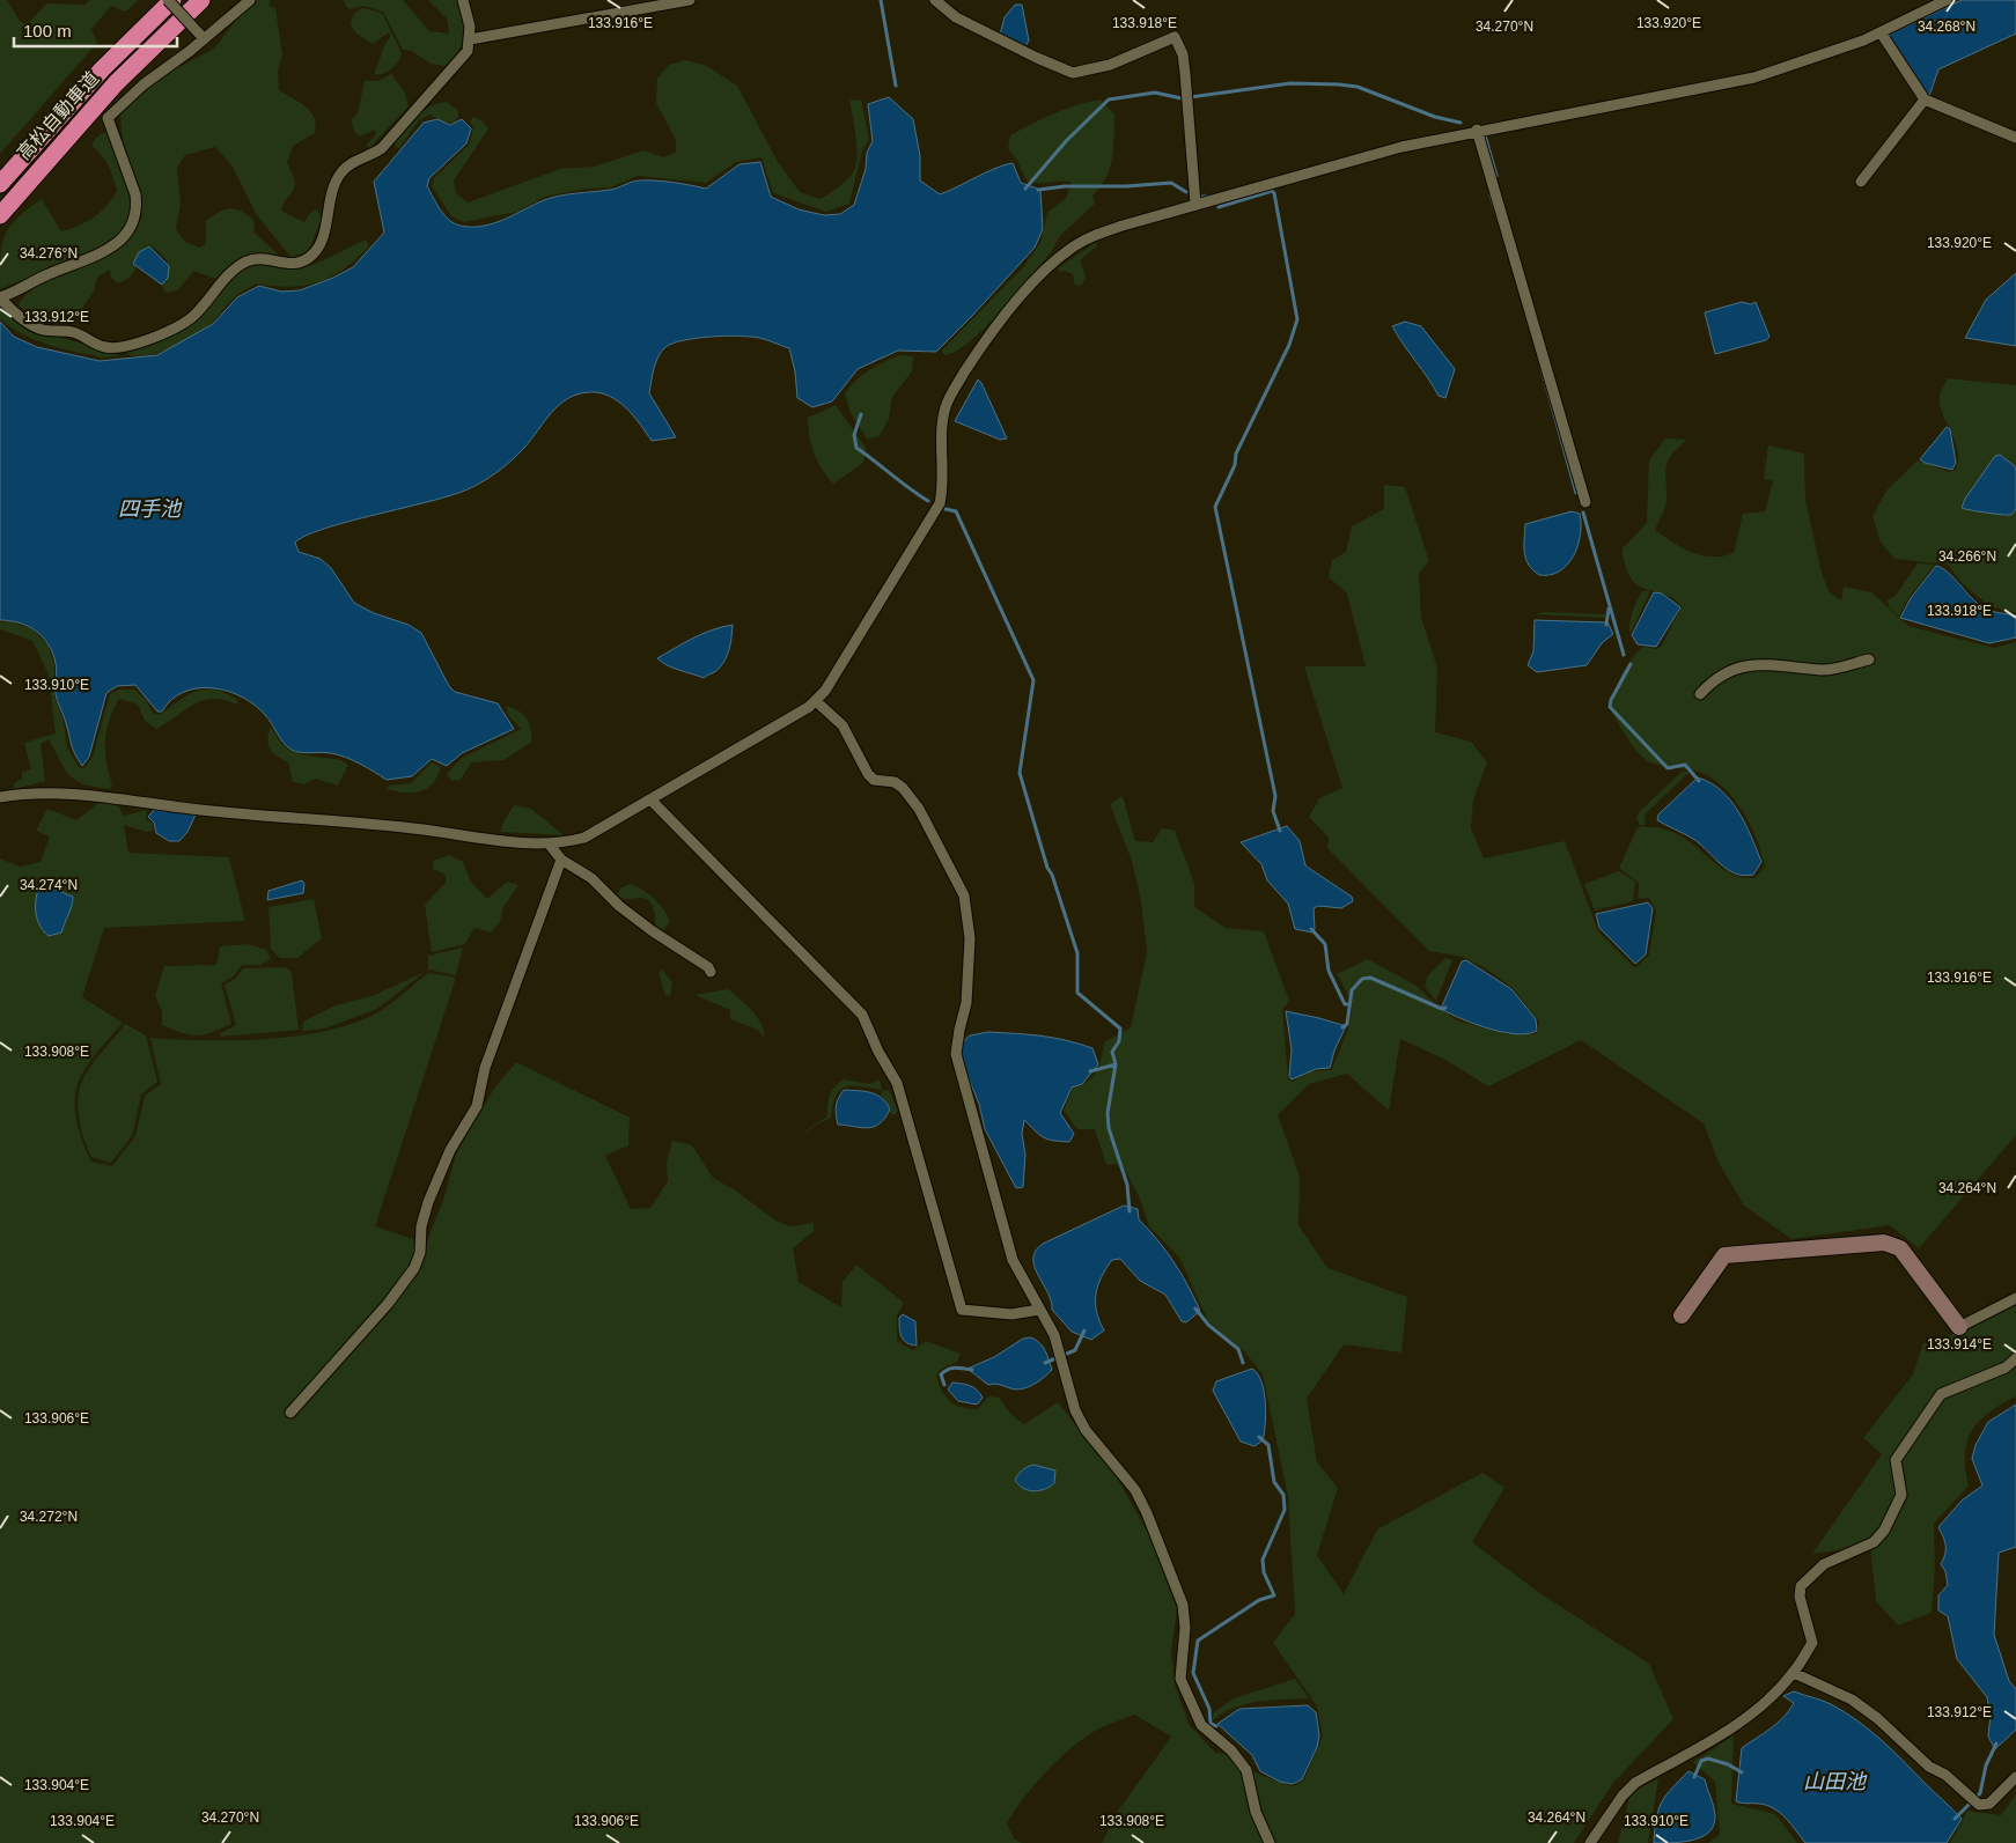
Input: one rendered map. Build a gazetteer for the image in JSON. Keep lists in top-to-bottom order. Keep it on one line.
{"streets":{"highway":["高松自動車道"]},"water":["四手池","山田池"],"scale_bar":"100 m","coordinates":["133.916°E","133.918°E","133.920°E","34.270°N","34.268°N","34.276°N","133.912°E","34.266°N","133.910°E","34.274°N","133.908°E","34.264°N","133.914°E","133.906°E","34.272°N","133.904°E"]}
